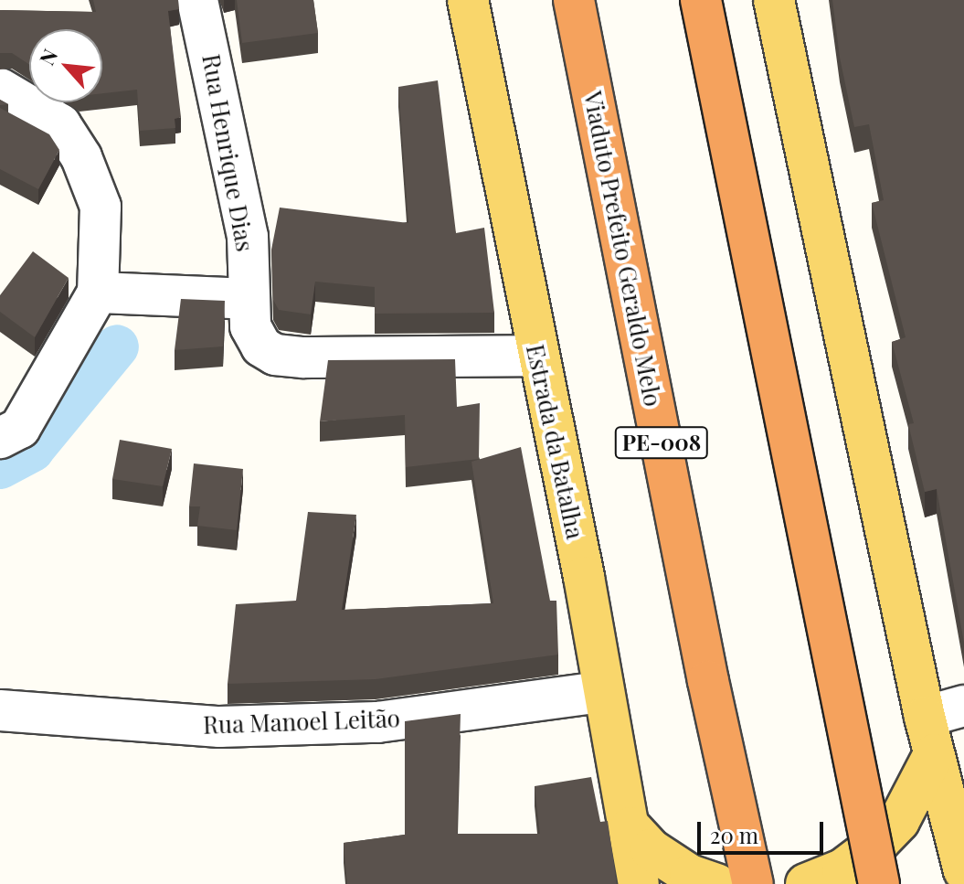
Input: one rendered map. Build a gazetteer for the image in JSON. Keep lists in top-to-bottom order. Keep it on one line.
{"streets":{"highway":["Viaduto Prefeito Geraldo Melo","PE-008"],"main road":["Estrada da Batalha"],"street":["Rua Henrique Dias","Rua Manoel Leitão"]},"crossings":[["Rua Henrique Dias","Estrada da Batalha"],["Estrada da Batalha","Rua Manoel Leitão"]],"scale_bar":"20 m","north":"top left"}
